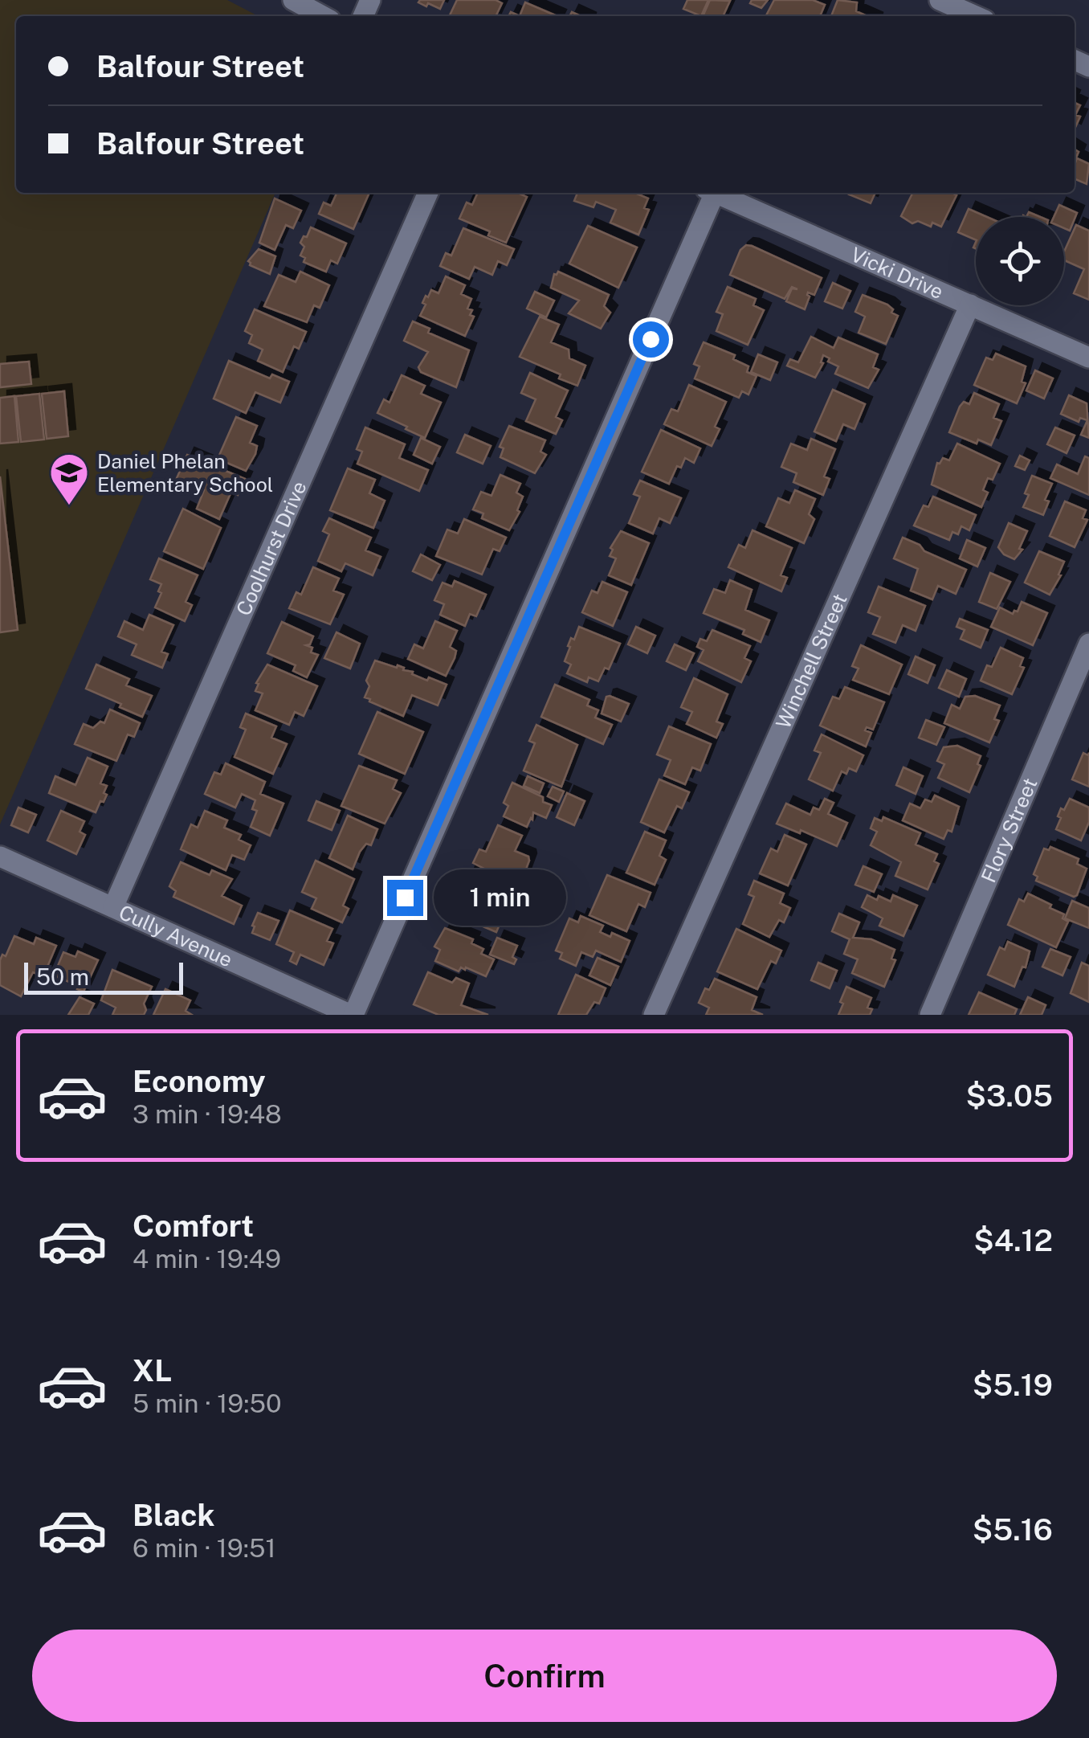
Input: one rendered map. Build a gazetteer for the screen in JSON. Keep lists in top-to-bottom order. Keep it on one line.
{"streets":{"street":["Vicki Drive","Coolhurst Drive","Winchell Street","Flory Street","Cully Avenue"]},"crossings":[["Vicki Drive","Winchell Street"],["Coolhurst Drive","Cully Avenue"]],"places":{"school or university":["Daniel Phelan Elementary School"]},"scale_bar":"50 m","page":{"banner":["Balfour Street","Balfour Street"],"bubble":"1 min","scale":"50 m","list":[{"name":"Economy","note":"3 min · 19:48","value":"$3.05"},{"name":"Comfort","note":"4 min · 19:49","value":"$4.12"},{"name":"XL","note":"5 min · 19:50","value":"$5.19"},{"name":"Black","note":"6 min · 19:51","value":"$5.16"}],"buttons":"Confirm"}}
